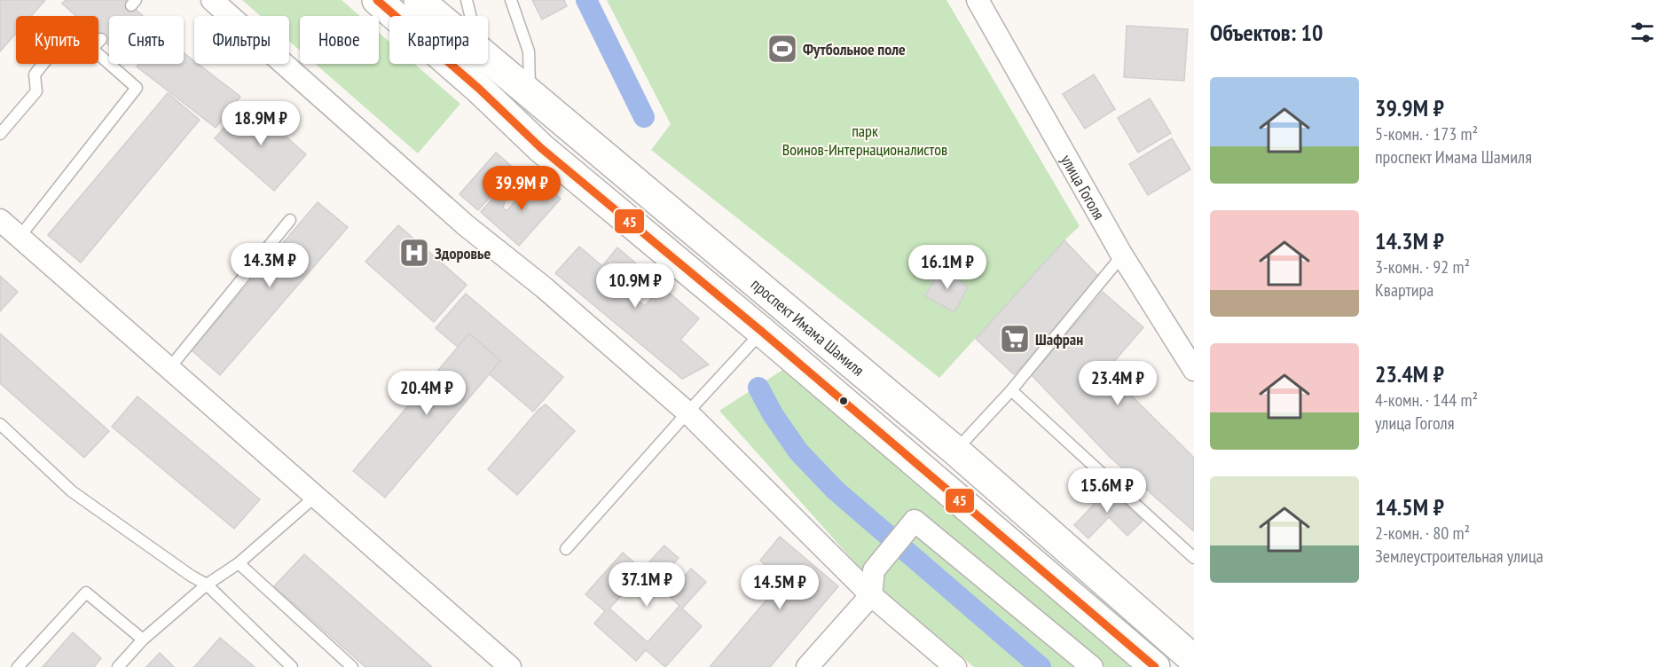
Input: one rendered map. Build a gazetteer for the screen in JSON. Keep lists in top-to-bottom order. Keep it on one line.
{"streets":{"main road":["проспект Имама Шамиля"],"street":["улица Гоголя"]},"parks":["парк Воинов-Интернационалистов"],"places":{"sports":["Футбольное поле"],"hospital":["Здоровье"],"supermarket":["Шафран"]},"lines":["transit line 45"],"page":{"heading":"Объектов: 10","chip":["Купить","Снять","Фильтры","Новое","Квартира"],"list":[{"name":"39.9M ₽","note":"5-комн. · 173 m² · проспект Имама Шамиля"},{"name":"14.3M ₽","note":"3-комн. · 92 m² · Квартира"},{"name":"23.4M ₽","note":"4-комн. · 144 m² · улица Гоголя"},{"name":"14.5M ₽","note":"2-комн. · 80 m² · Землеустроительная улица"}],"price":["18.9M ₽","39.9M ₽","14.3M ₽","16.1M ₽","10.9M ₽","23.4M ₽","20.4M ₽","15.6M ₽","37.1M ₽","14.5M ₽"]}}
